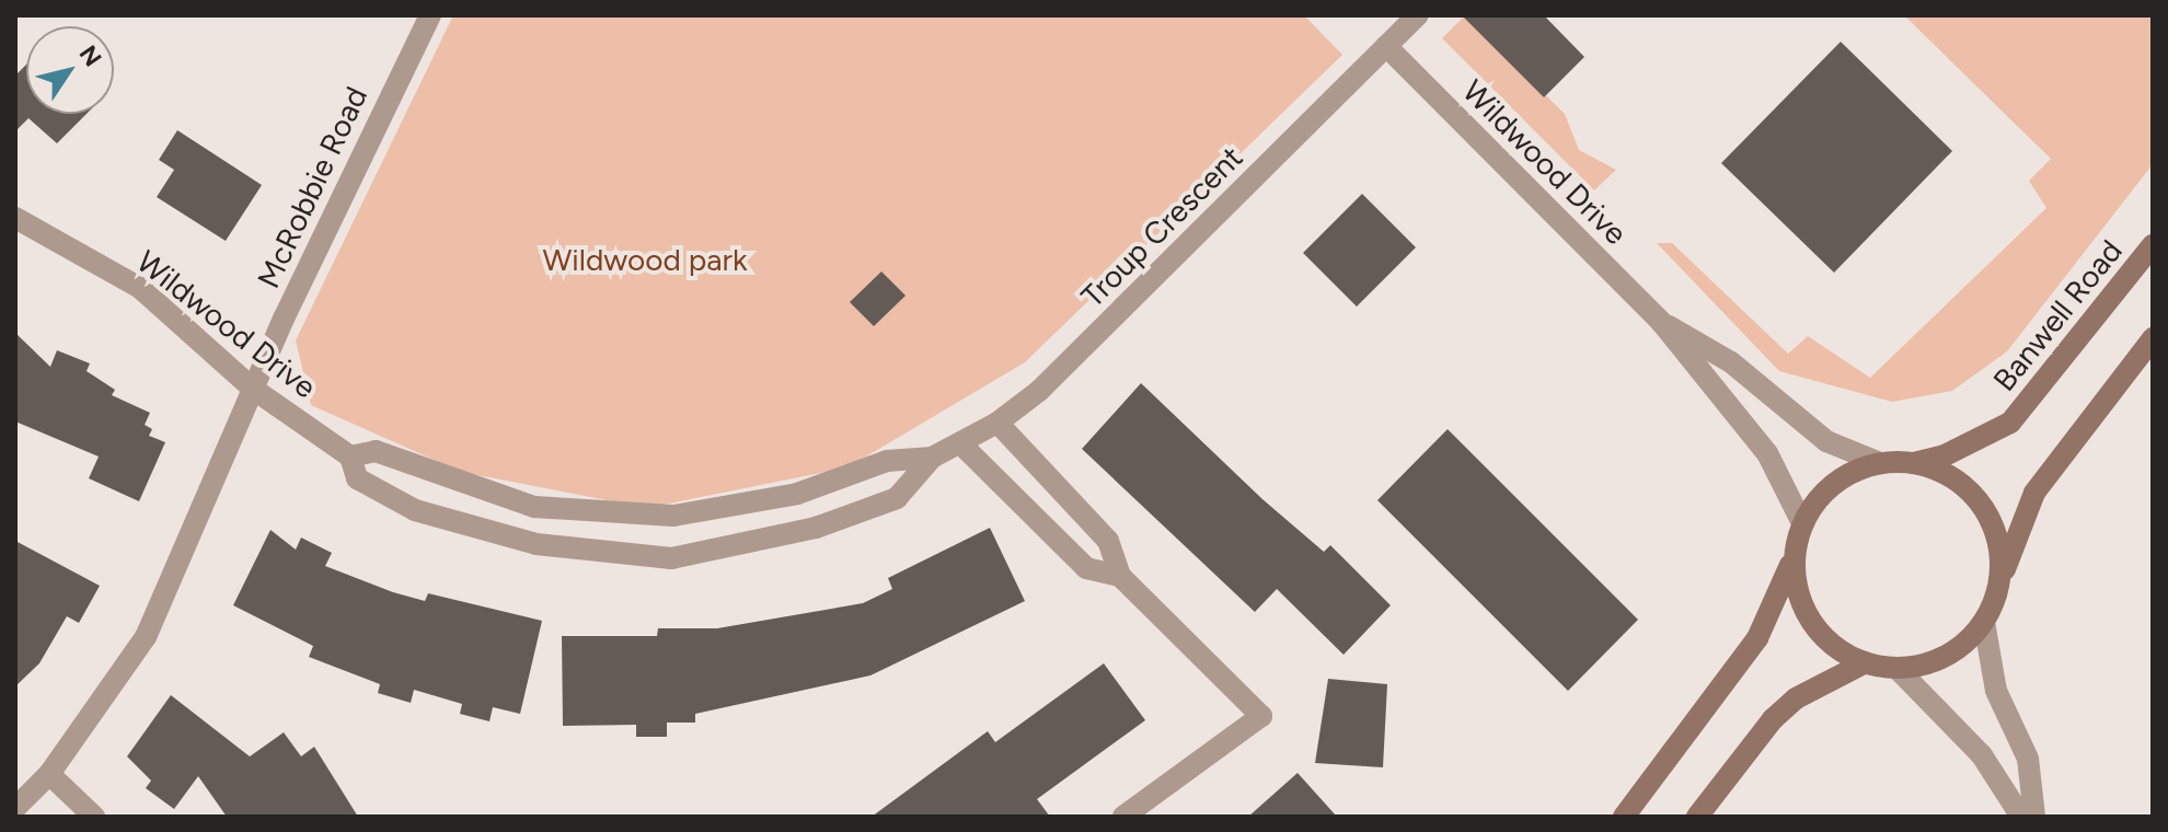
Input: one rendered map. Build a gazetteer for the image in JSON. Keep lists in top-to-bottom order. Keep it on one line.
{"streets":{"main road":["Banwell Road"],"street":["Wildwood Drive","McRobbie Road","Troup Crescent"]},"crossings":[["Wildwood Drive","McRobbie Road"],["Wildwood Drive","Troup Crescent"],["Wildwood Drive","Banwell Road"]],"parks":["Wildwood park"],"north":"top right"}
